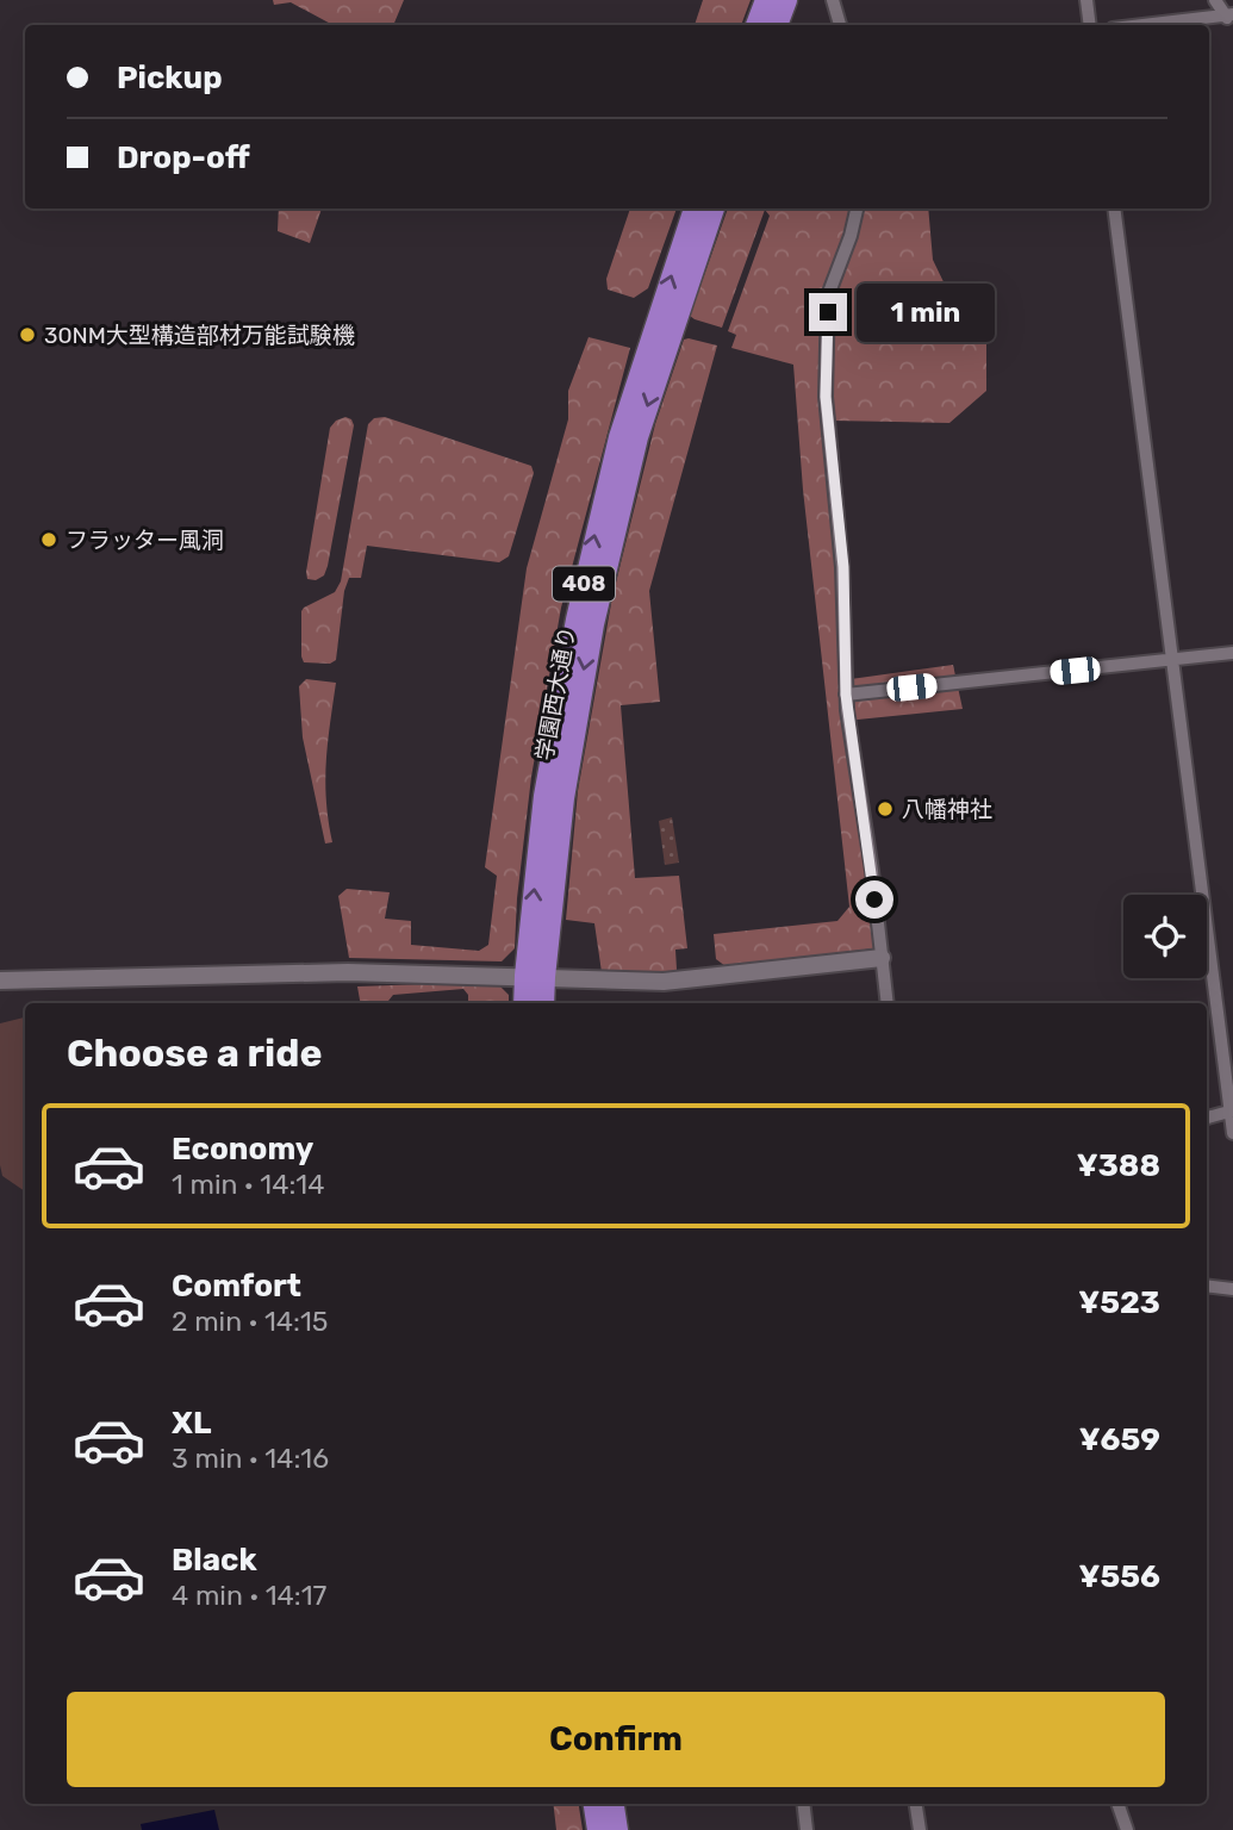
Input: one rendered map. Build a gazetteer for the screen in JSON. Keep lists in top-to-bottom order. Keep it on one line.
{"streets":{"highway":["408","学園西大通り"]},"places":["30NM大型構造部材万能試験機","フラッター風洞","八幡神社"],"page":{"banner":["Pickup","Drop-off"],"bubble":"1 min","heading":"Choose a ride","list":[{"name":"Economy","note":"1 min · 14:14","value":"¥388"},{"name":"Comfort","note":"2 min · 14:15","value":"¥523"},{"name":"XL","note":"3 min · 14:16","value":"¥659"},{"name":"Black","note":"4 min · 14:17","value":"¥556"}],"buttons":"Confirm"}}
